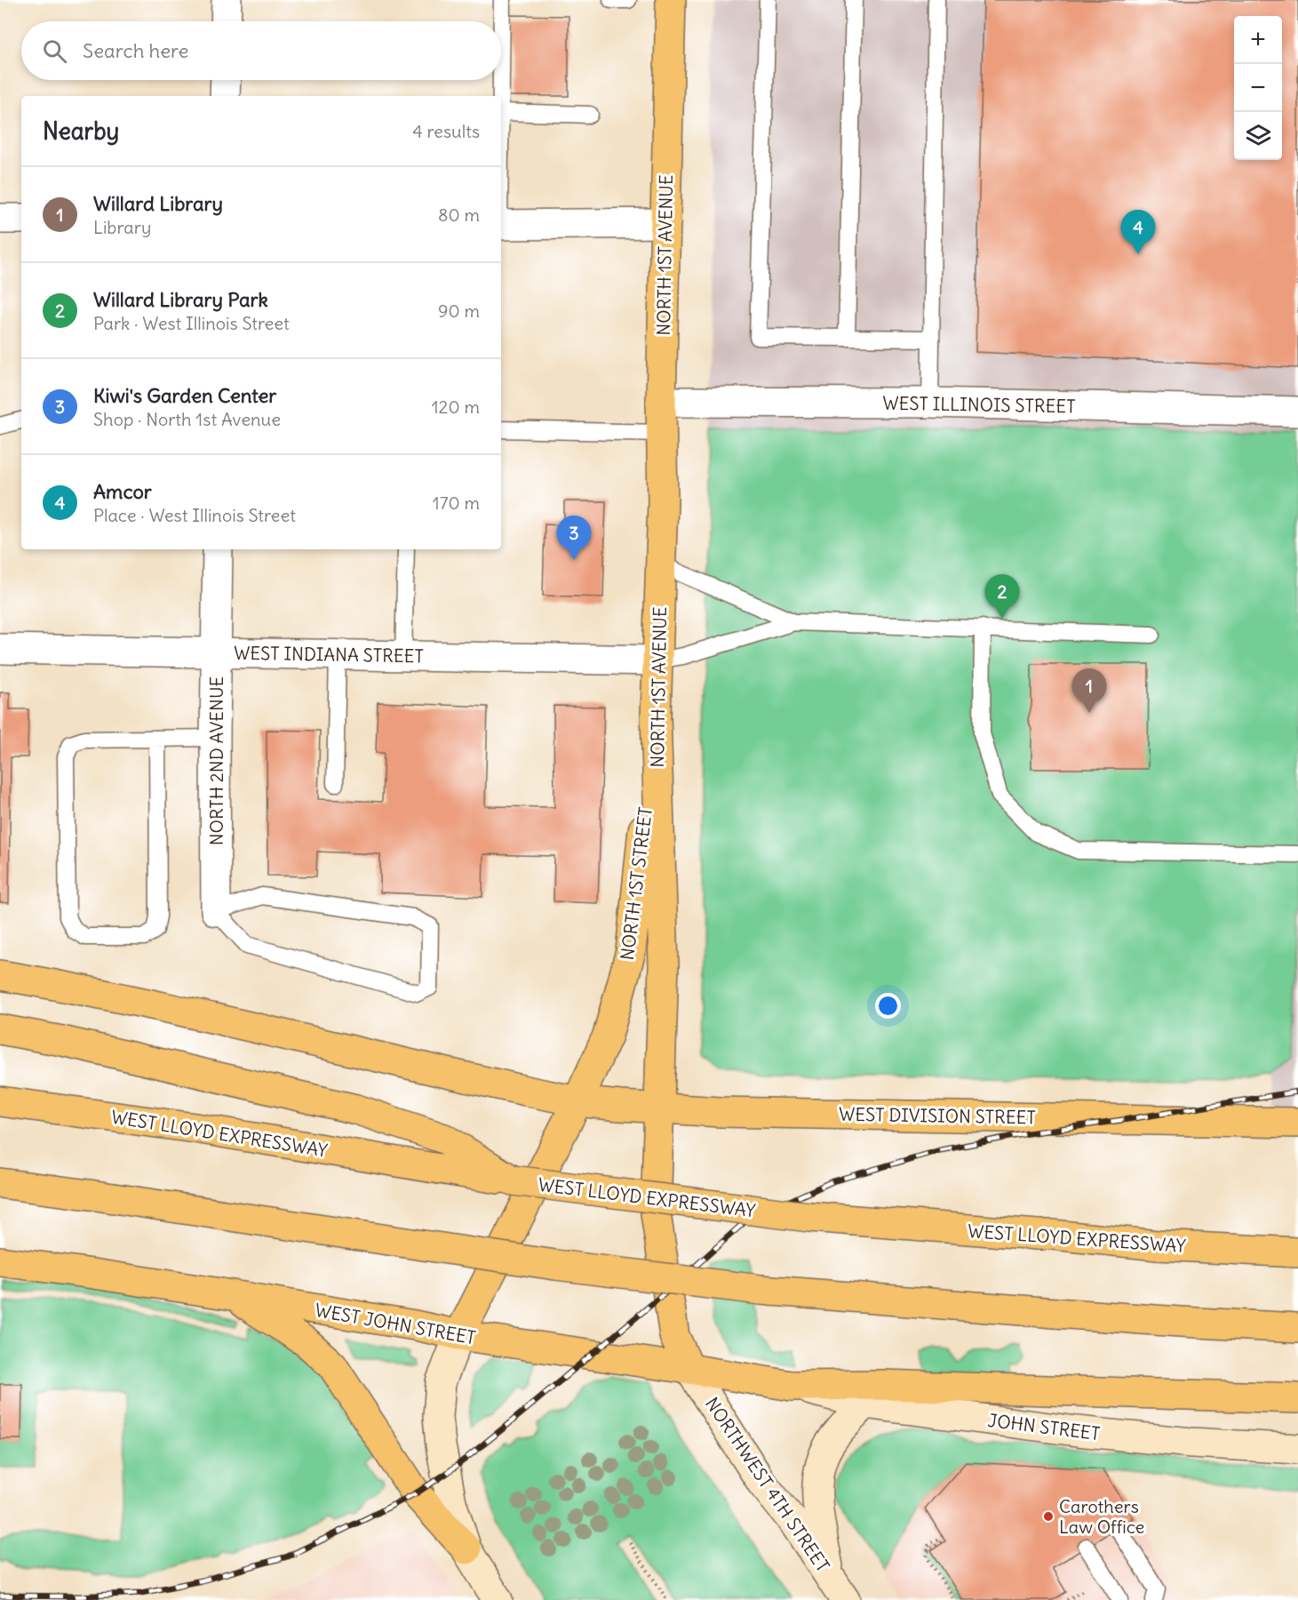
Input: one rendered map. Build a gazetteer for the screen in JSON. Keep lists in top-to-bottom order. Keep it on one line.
{"streets":{"main road":["NORTH 1ST AVENUE","NORTH 1ST STREET","WEST DIVISION STREET","WEST LLOYD EXPRESSWAY","WEST JOHN STREET","JOHN STREET","NORTHWEST 4TH STREET"],"street":["WEST ILLINOIS STREET","WEST INDIANA STREET","NORTH 2ND AVENUE"]},"crossings":[["NORTH 1ST AVENUE","WEST ILLINOIS STREET"],["NORTH 1ST AVENUE","WEST INDIANA STREET"],["NORTH 1ST AVENUE","NORTH 1ST STREET"],["NORTH 1ST AVENUE","WEST DIVISION STREET"],["NORTH 1ST AVENUE","WEST JOHN STREET"],["NORTH 1ST AVENUE","NORTHWEST 4TH STREET"],["WEST INDIANA STREET","NORTH 2ND AVENUE"],["NORTH 1ST STREET","WEST DIVISION STREET"],["NORTH 1ST STREET","WEST JOHN STREET"],["WEST JOHN STREET","JOHN STREET"],["WEST JOHN STREET","NORTHWEST 4TH STREET"]],"places":["Carothers Law Office"],"page":{"map_buttons":["+","−"],"search":"Search here","heading":["Nearby","4 results"],"list":[{"mark":"1","name":"Willard Library","note":"Library","value":"80 m"},{"mark":"2","name":"Willard Library Park","note":"Park · West Illinois Street","value":"90 m"},{"mark":"3","name":"Kiwi's Garden Center","note":"Shop · North 1st Avenue","value":"120 m"},{"mark":"4","name":"Amcor","note":"Place · West Illinois Street","value":"170 m"}],"pins":["4","3","2","1"]}}
